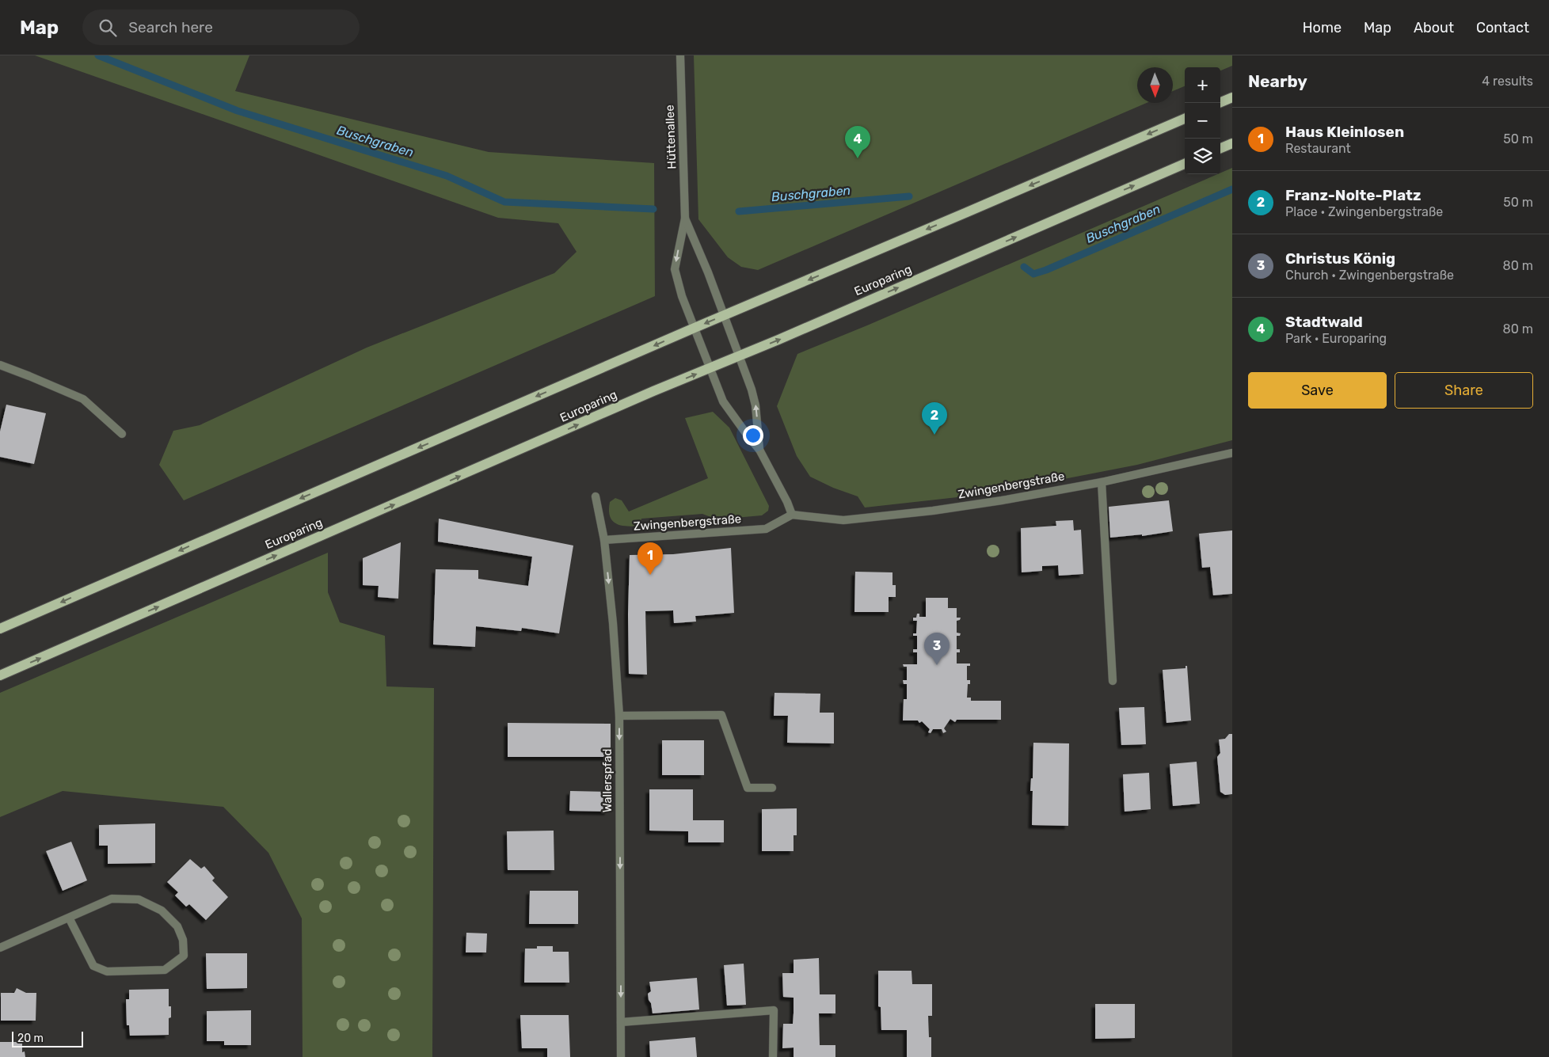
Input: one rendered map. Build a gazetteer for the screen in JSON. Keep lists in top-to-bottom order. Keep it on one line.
{"streets":{"main road":["Europaring"],"street":["Hüttenallee","Zwingenbergstraße","Wallerspfad"]},"crossings":[["Hüttenallee","Europaring"],["Zwingenbergstraße","Wallerspfad"]],"one_way":["Wallerspfad"],"water":["Buschgraben"],"scale_bar":"20 m","north":"bottom","page":{"header":"Map","search":"Search here","nav":["Home","Map","About","Contact"],"heading":["Nearby","4 results"],"map_buttons":["+","−"],"list":[{"mark":"1","name":"Haus Kleinlosen","note":"Restaurant","value":"50 m"},{"mark":"2","name":"Franz-Nolte-Platz","note":"Place · Zwingenbergstraße","value":"50 m"},{"mark":"3","name":"Christus König","note":"Church · Zwingenbergstraße","value":"80 m"},{"mark":"4","name":"Stadtwald","note":"Park · Europaring","value":"80 m"}],"pins":["4","2","1","3"],"buttons":["Save","Share"],"scale":"20 m"}}
